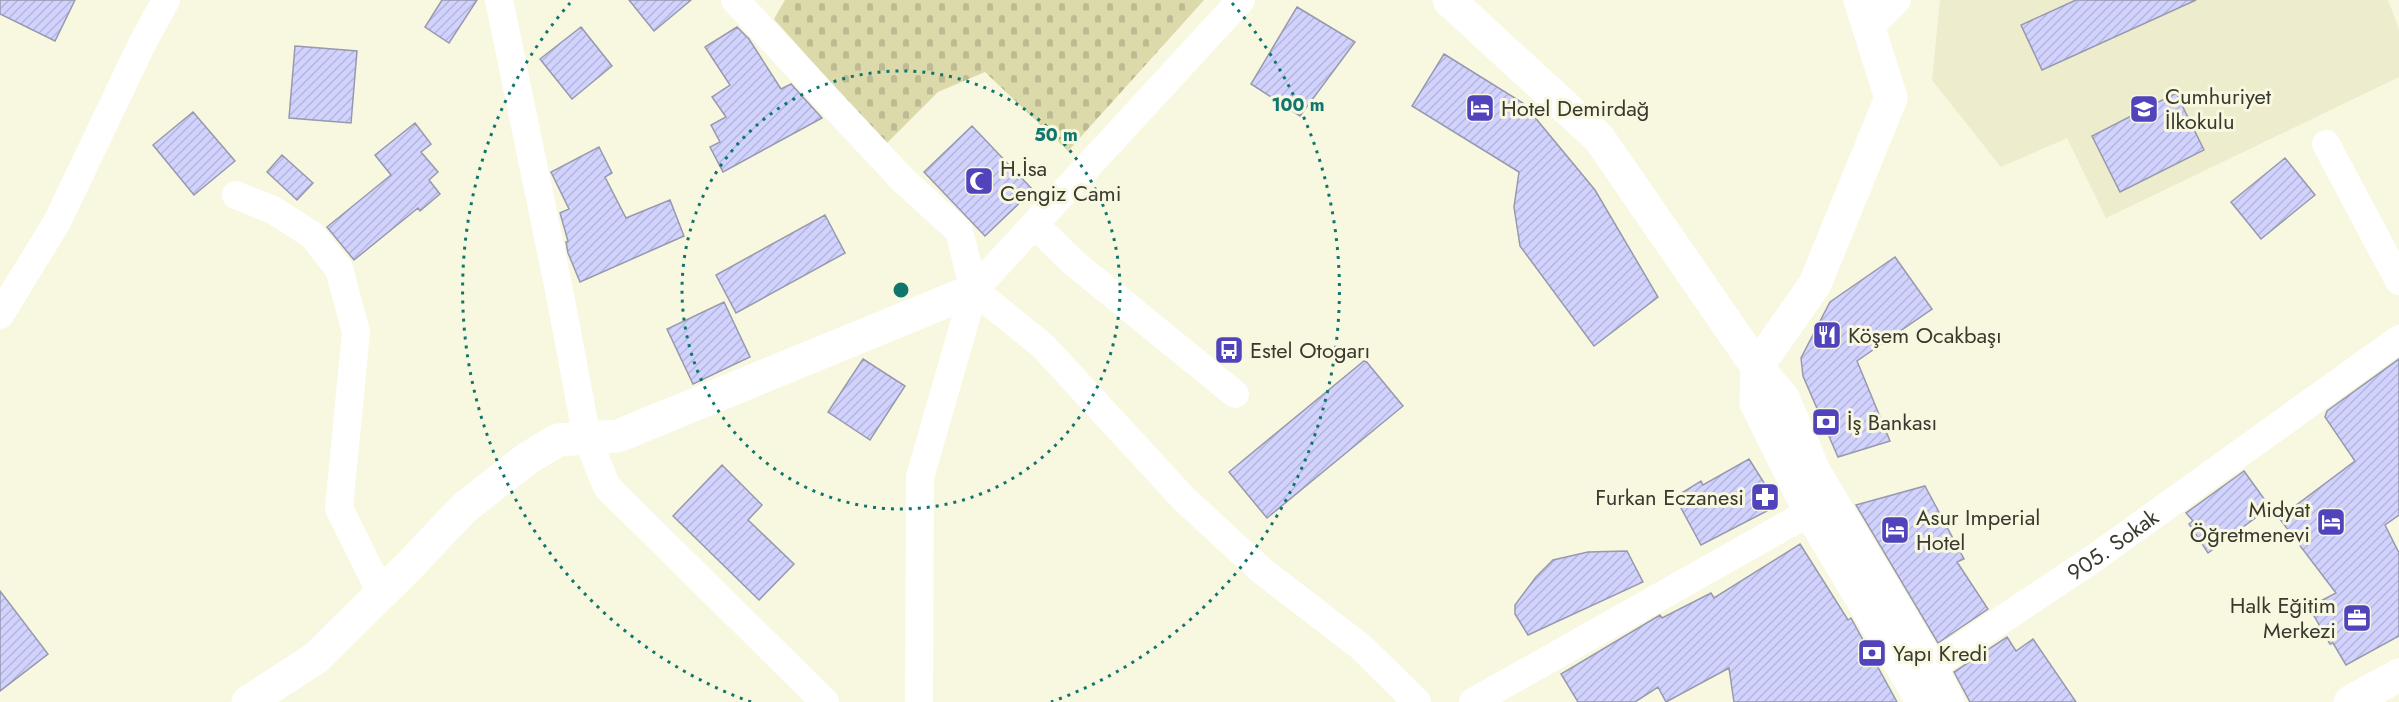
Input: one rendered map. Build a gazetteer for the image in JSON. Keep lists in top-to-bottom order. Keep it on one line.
{"streets":{"street":["905. Sokak"]},"places":{"hotel":["Hotel Demirdağ","Midyat Öğretmenevi","Asur Imperial Hotel"],"school or university":["Cumhuriyet İlkokulu"],"mosque":["H.İsa Cengiz Cami"],"restaurant":["Köşem Ocakbaşı"],"bus stop":["Estel Otogarı"],"bank":["İş Bankası","Yapı Kredi"],"pharmacy":["Furkan Eczanesi"],"office":["Halk Eğitim Merkezi"]},"rings":["100 m","50 m"]}
